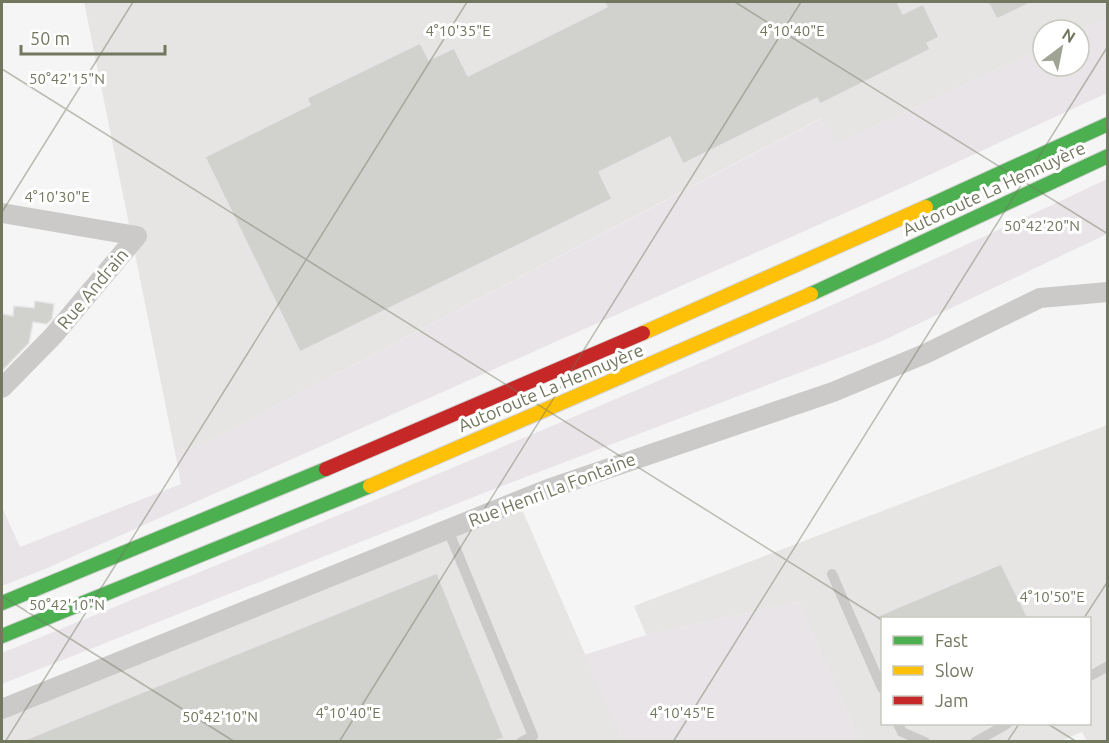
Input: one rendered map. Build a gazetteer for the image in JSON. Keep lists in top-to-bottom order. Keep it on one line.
{"streets":{"highway":["Autoroute La Hennuyère"],"street":["Rue Andrain","Rue Henri La Fontaine"]},"legend":["Fast","Slow","Jam"],"scale_bar":"50 m","north":"top right","coordinates":["4°10'35\"E","4°10'40\"E","50°42'15\"N","4°10'30\"E","50°42'20\"N","4°10'50\"E","50°42'10\"N","4°10'45\"E"]}
